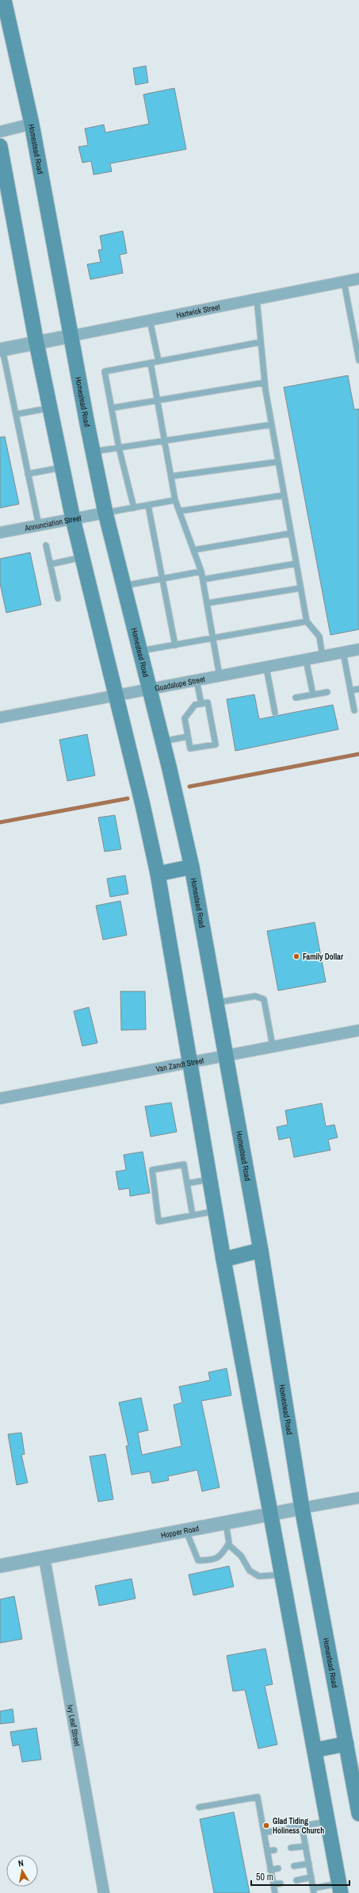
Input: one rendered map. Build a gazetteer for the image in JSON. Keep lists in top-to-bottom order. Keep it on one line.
{"streets":{"main road":["Homestead Road"],"street":["Hartwick Street","Annunciation Street","Guadalupe Street","Van Zandt Street","Hopper Road","Ivy Leaf Street"]},"crossings":[["Homestead Road","Hartwick Street"],["Homestead Road","Annunciation Street"],["Homestead Road","Guadalupe Street"],["Homestead Road","Van Zandt Street"],["Homestead Road","Hopper Road"],["Hopper Road","Ivy Leaf Street"]],"places":["Family Dollar","Glad Tiding Holiness Church"],"scale_bar":"50 m","north":"top"}
